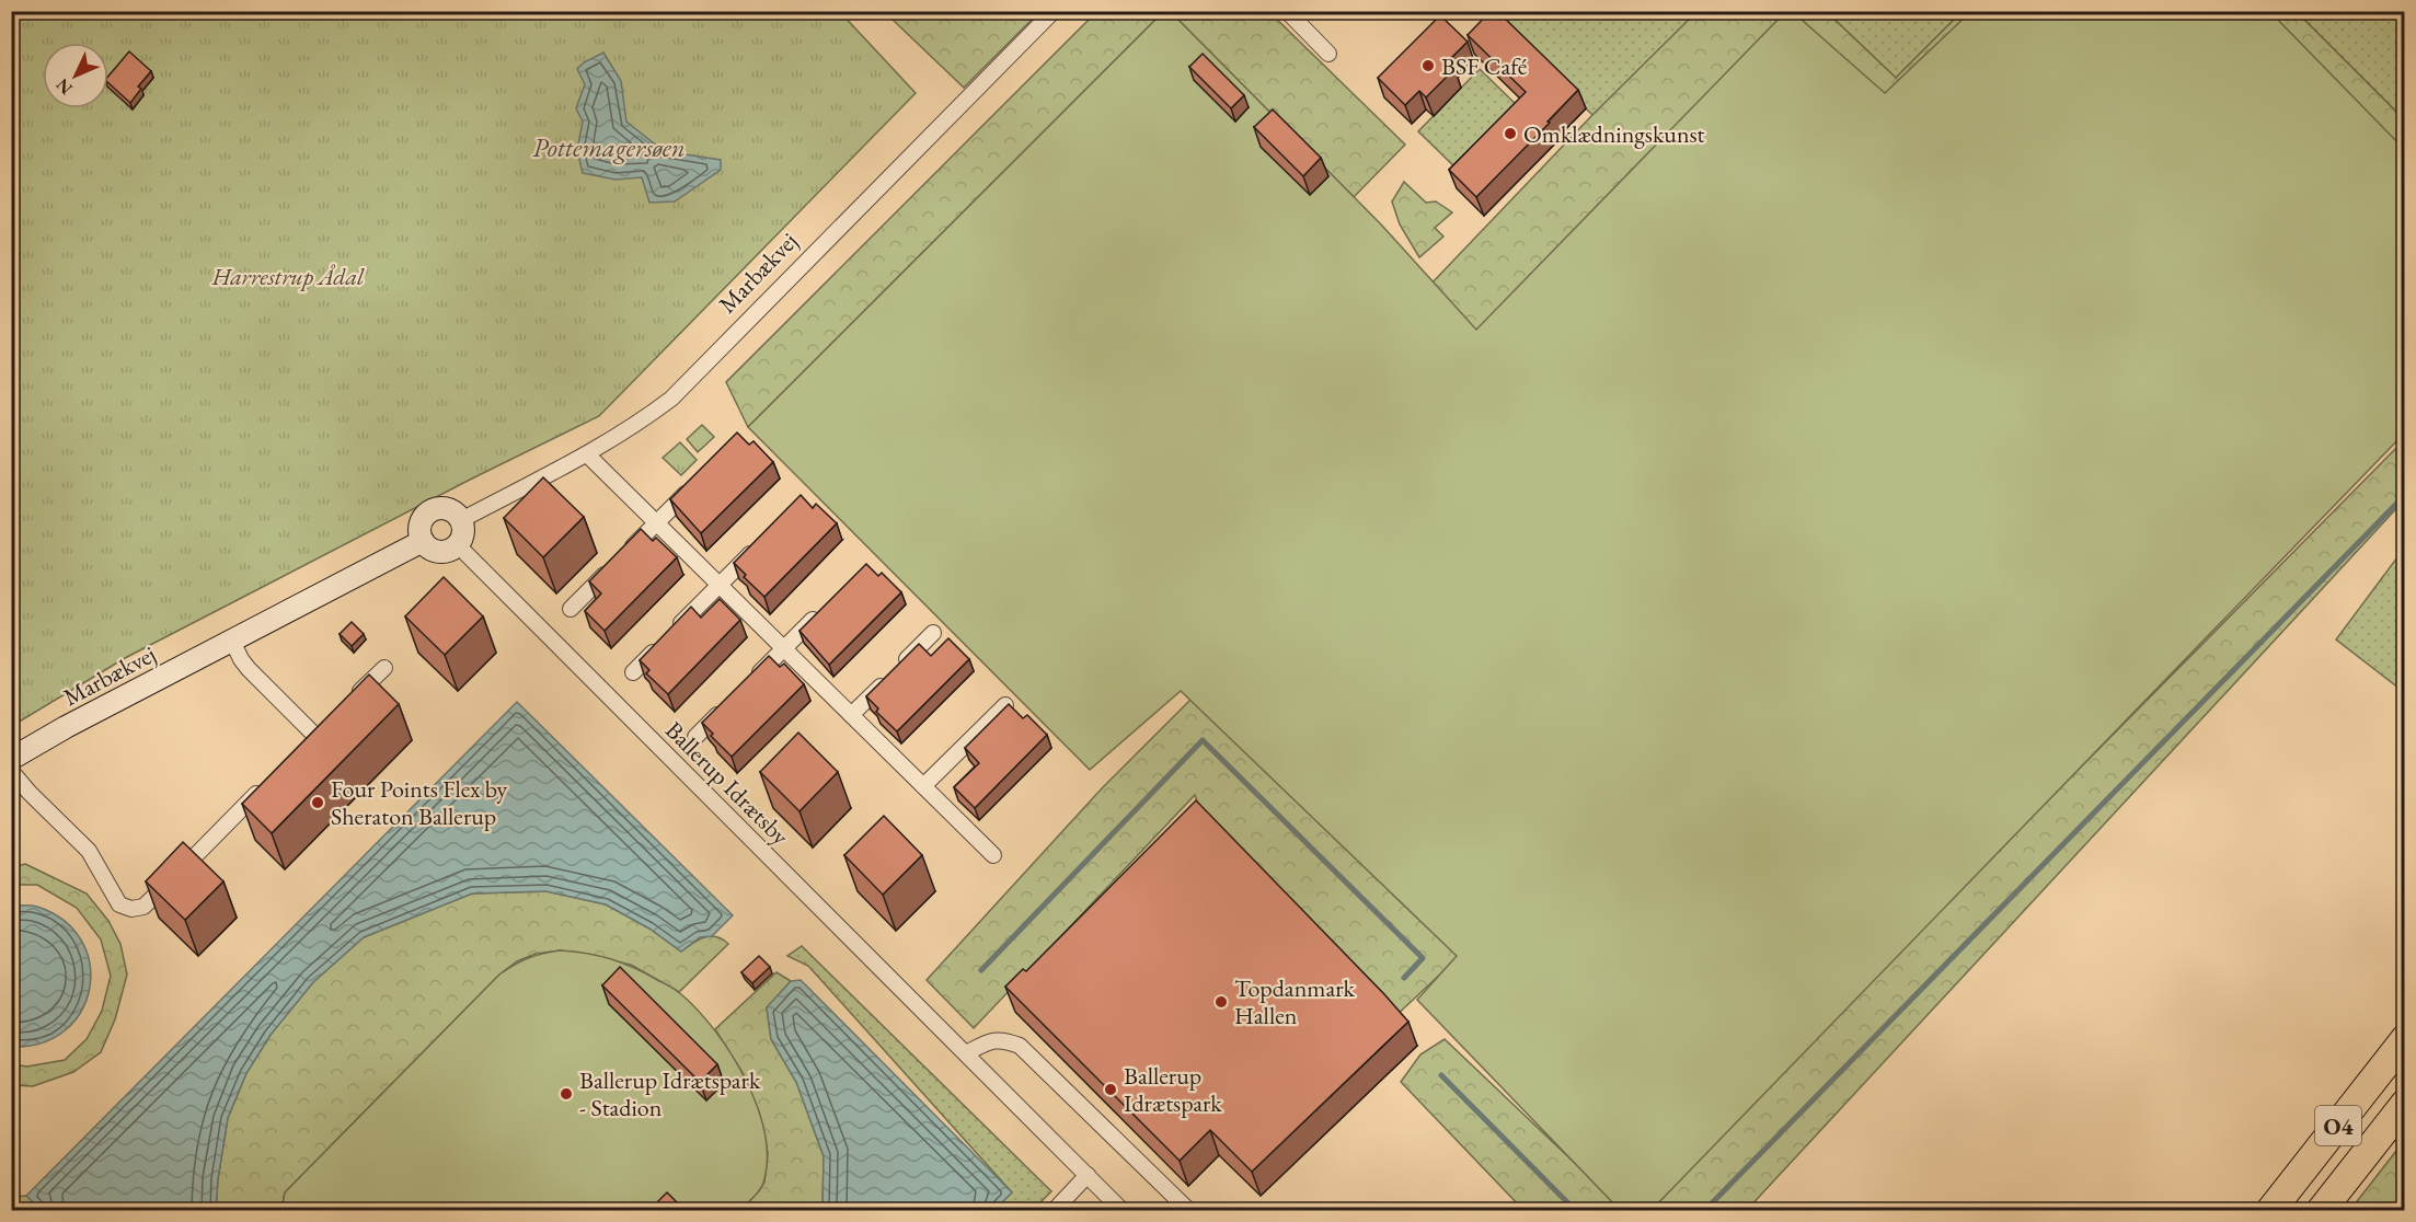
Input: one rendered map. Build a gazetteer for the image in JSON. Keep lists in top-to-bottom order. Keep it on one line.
{"streets":{"highway":["O4"],"street":["Marbækvej","Ballerup Idrætsby"]},"crossings":[["Marbækvej","Ballerup Idrætsby"]],"water":["Pottemagersøen"],"parks":["Harrestrup Ådal"],"places":["BSF Café","Omklædningskunst","Four Points Flex by Sheraton Ballerup","Topdanmark Hallen","Ballerup Idrætspark","Ballerup Idrætspark - Stadion"],"north":"bottom left"}
